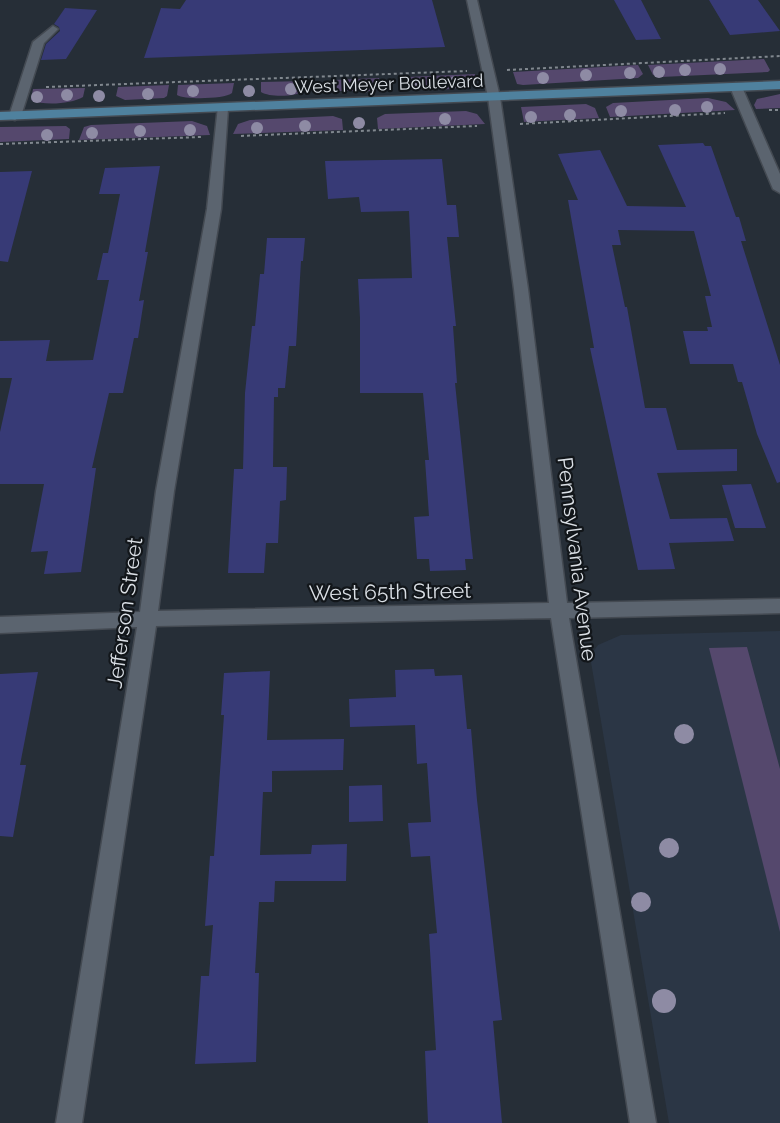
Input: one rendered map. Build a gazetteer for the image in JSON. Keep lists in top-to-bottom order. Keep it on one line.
{"streets":{"main road":["West Meyer Boulevard"],"street":["Pennsylvania Avenue","West 65th Street","Jefferson Street"]},"crossings":[["West Meyer Boulevard","Pennsylvania Avenue"],["West Meyer Boulevard","Jefferson Street"],["Pennsylvania Avenue","West 65th Street"],["West 65th Street","Jefferson Street"]]}
